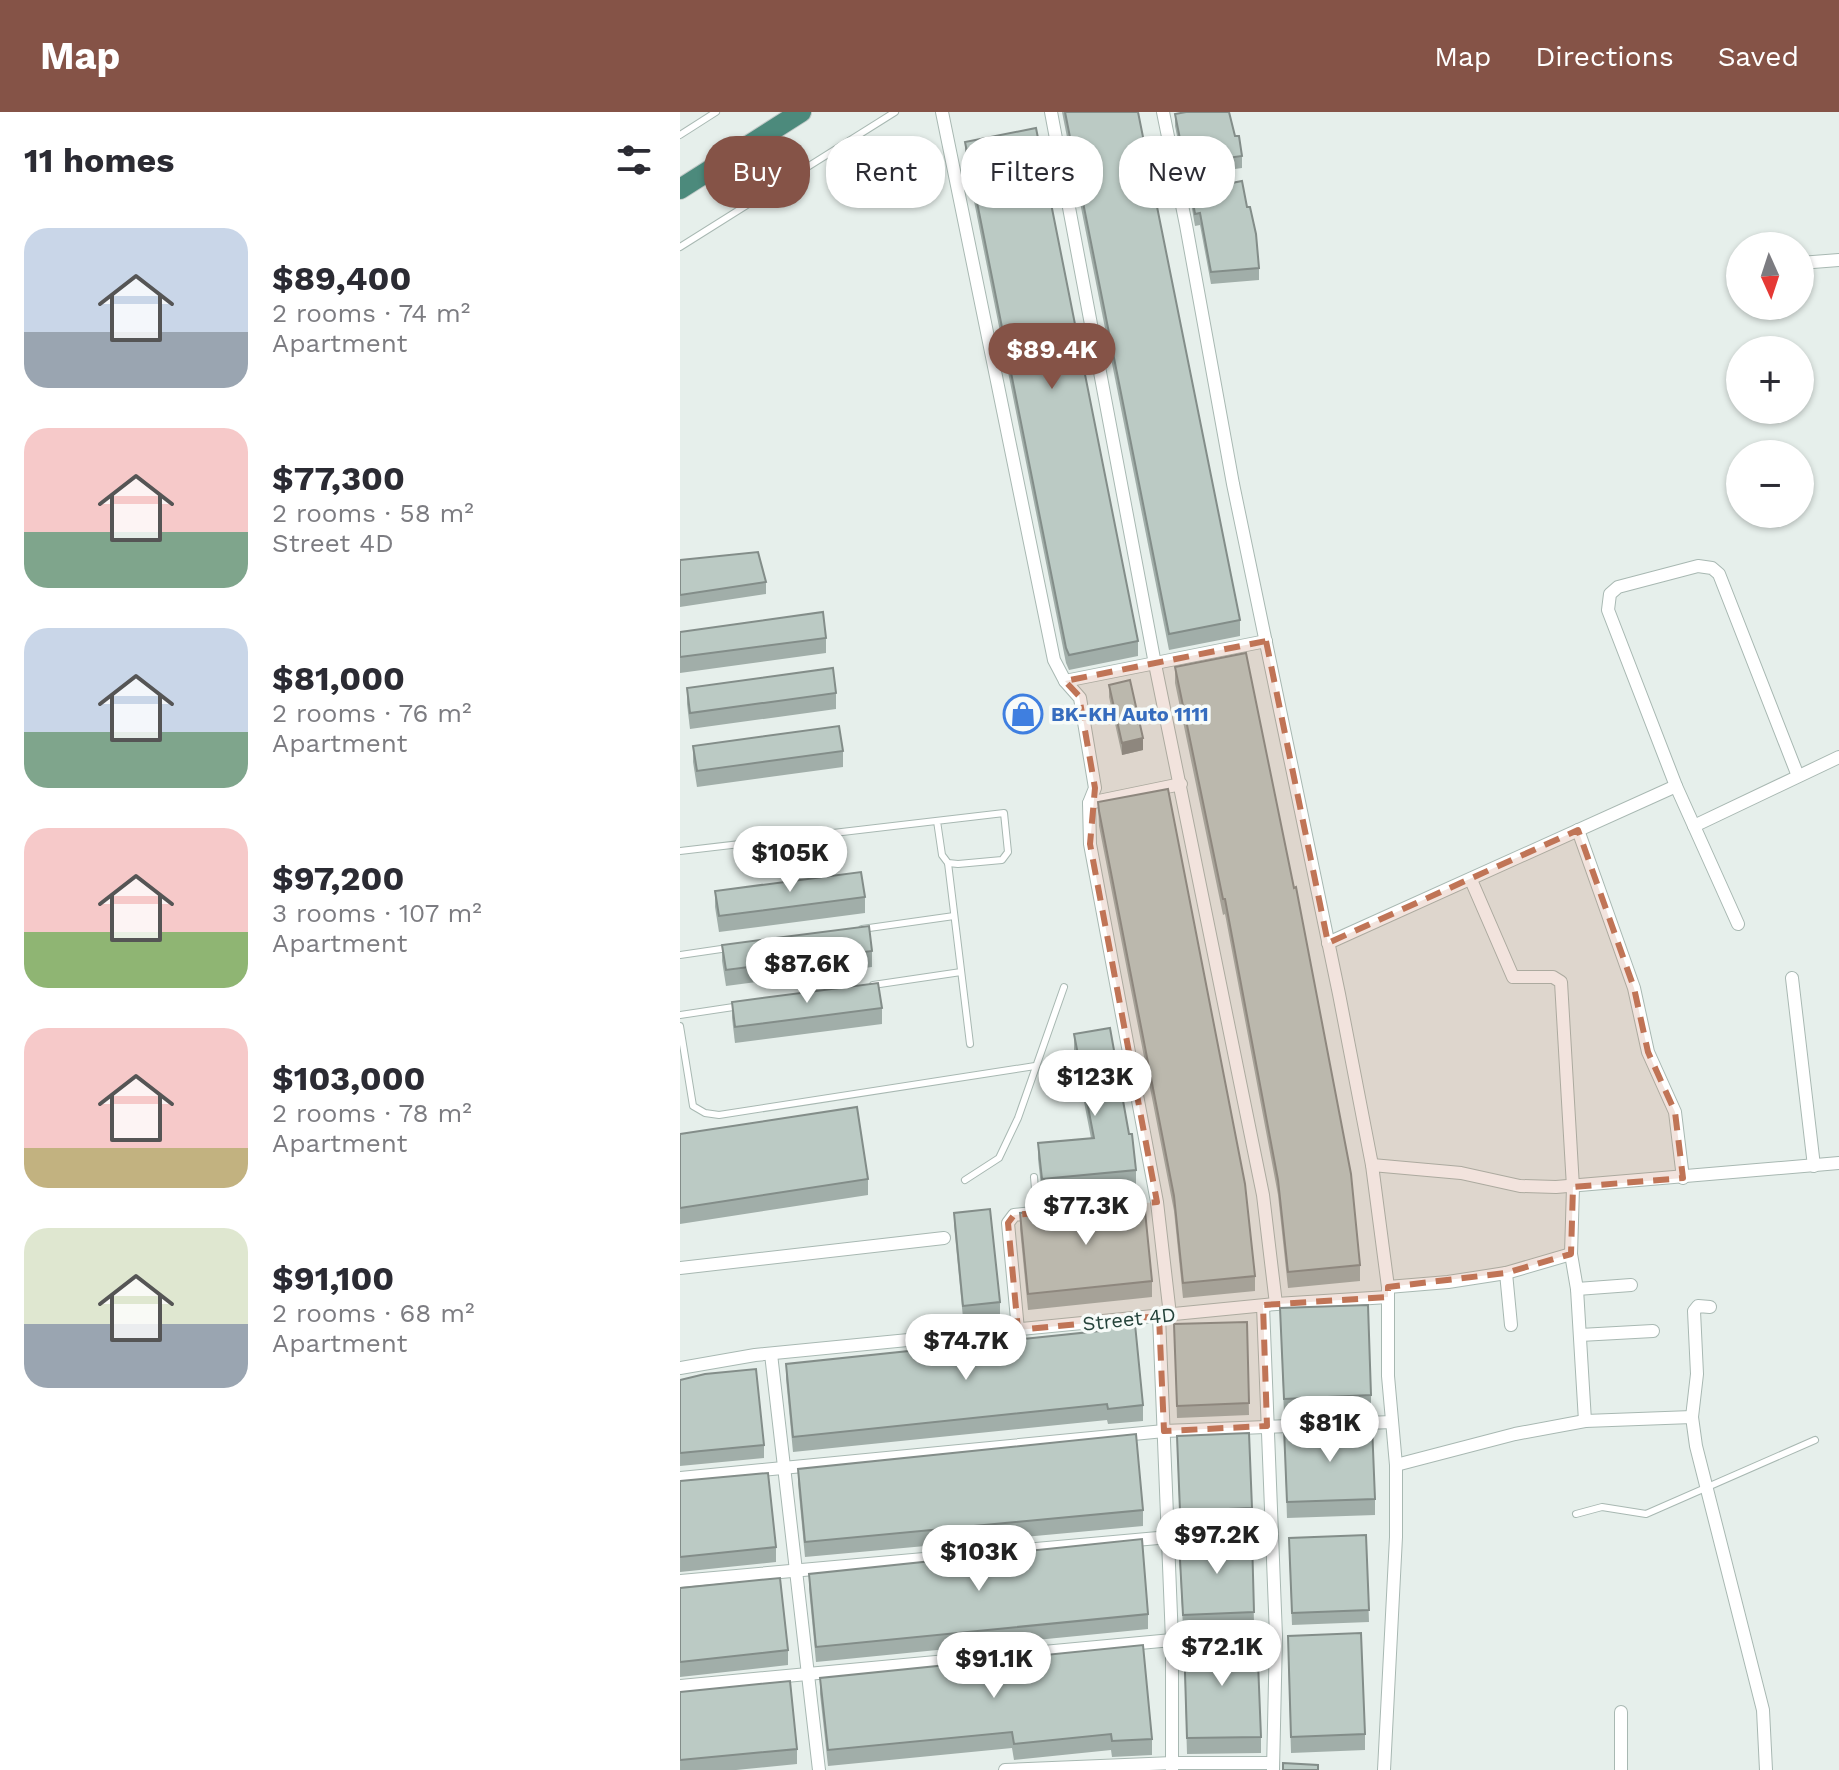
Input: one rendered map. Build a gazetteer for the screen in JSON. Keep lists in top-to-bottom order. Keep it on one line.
{"streets":{"street":["Street 4D"]},"places":{"shop":["BK-KH Auto 1111"]},"north":"bottom","page":{"header":"Map","nav":["Map","Directions","Saved"],"heading":"11 homes","chip":["Buy","Rent","Filters","New"],"list":[{"name":"$89,400","note":"2 rooms · 74 m² · Apartment"},{"name":"$77,300","note":"2 rooms · 58 m² · Street 4D"},{"name":"$81,000","note":"2 rooms · 76 m² · Apartment"},{"name":"$97,200","note":"3 rooms · 107 m² · Apartment"},{"name":"$103,000","note":"2 rooms · 78 m² · Apartment"},{"name":"$91,100","note":"2 rooms · 68 m² · Apartment"}],"map_buttons":["+","−"],"price":["$89.4K","$105K","$87.6K","$123K","$77.3K","$74.7K","$81K","$97.2K","$103K","$72.1K","$91.1K"]}}
